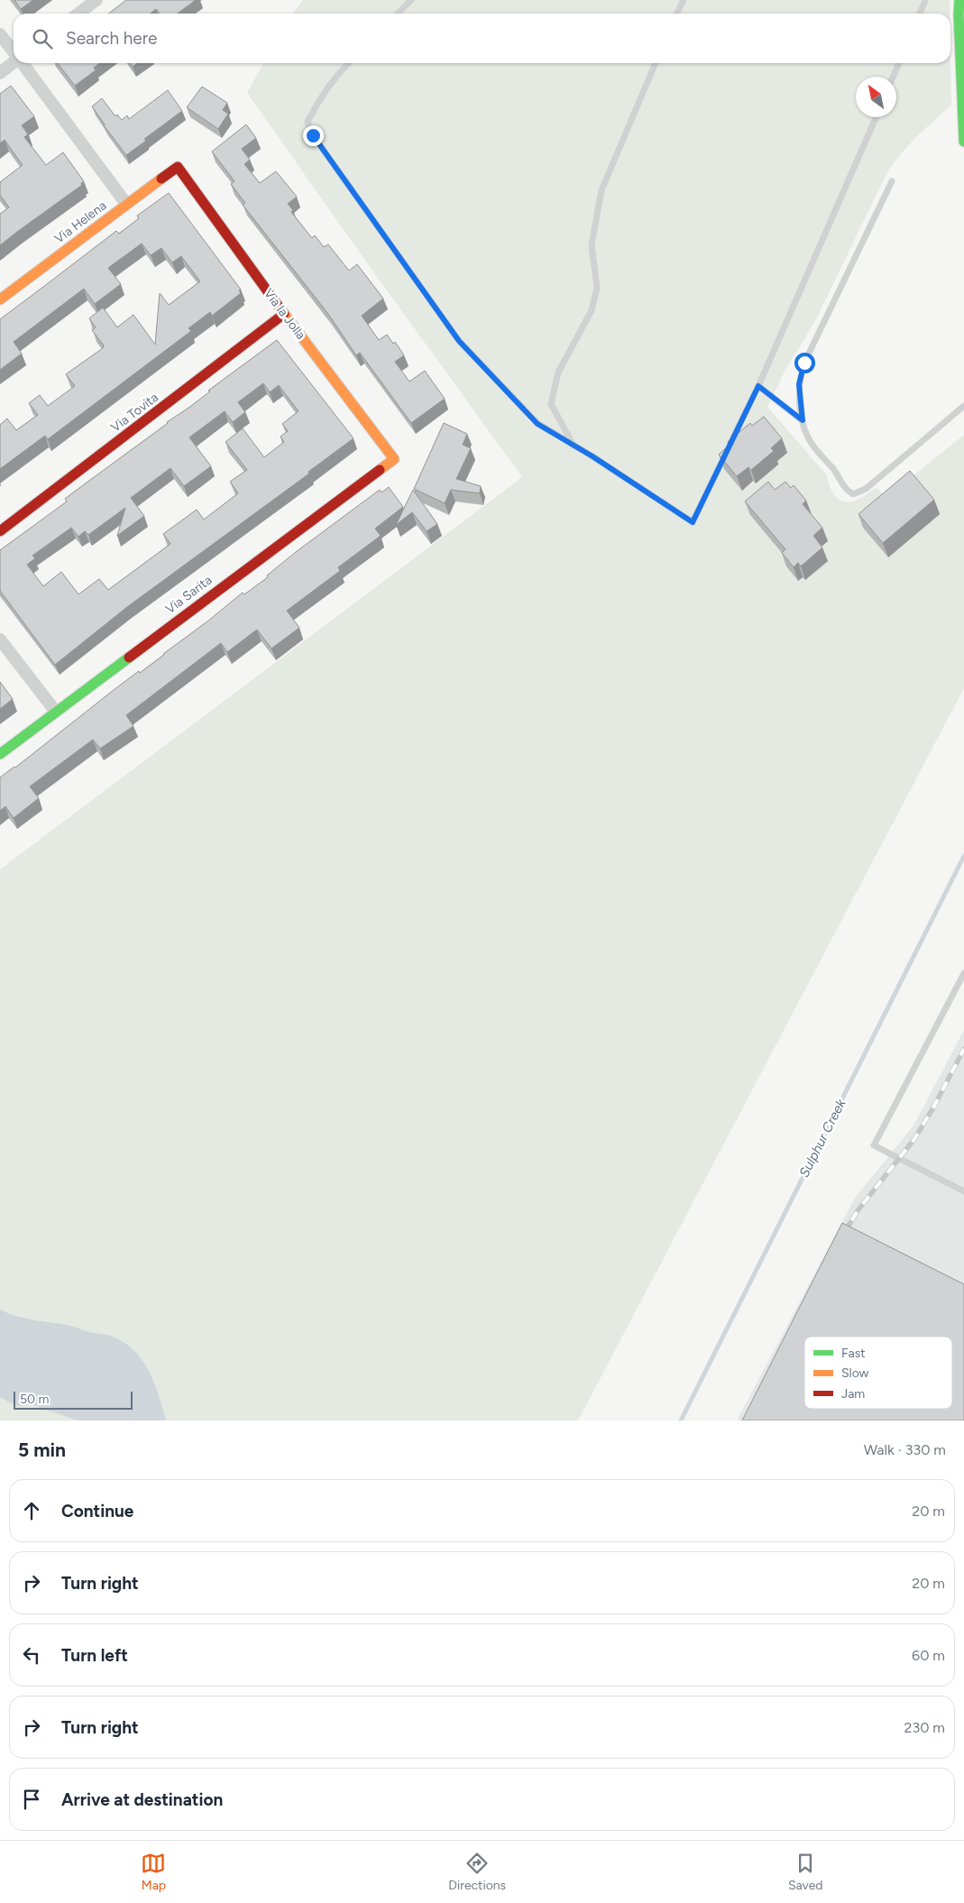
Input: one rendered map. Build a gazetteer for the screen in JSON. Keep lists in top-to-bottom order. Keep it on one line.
{"streets":{"street":["Via Helena","Via la Jolla","Via Tovita","Via Sarita"]},"crossings":[["Via Helena","Via la Jolla"],["Via la Jolla","Via Tovita"],["Via la Jolla","Via Sarita"]],"water":["Sulphur Creek"],"legend":["Fast","Slow","Jam"],"scale_bar":"50 m","north":"top left","page":{"search":"Search here","scale":"50 m","heading":["5 min","Walk · 330 m"],"list":[["Continue","20 m"],["Turn right","20 m"],["Turn left","60 m"],["Turn right","230 m"],"Arrive at destination"],"nav":["Map","Directions","Saved"]}}
